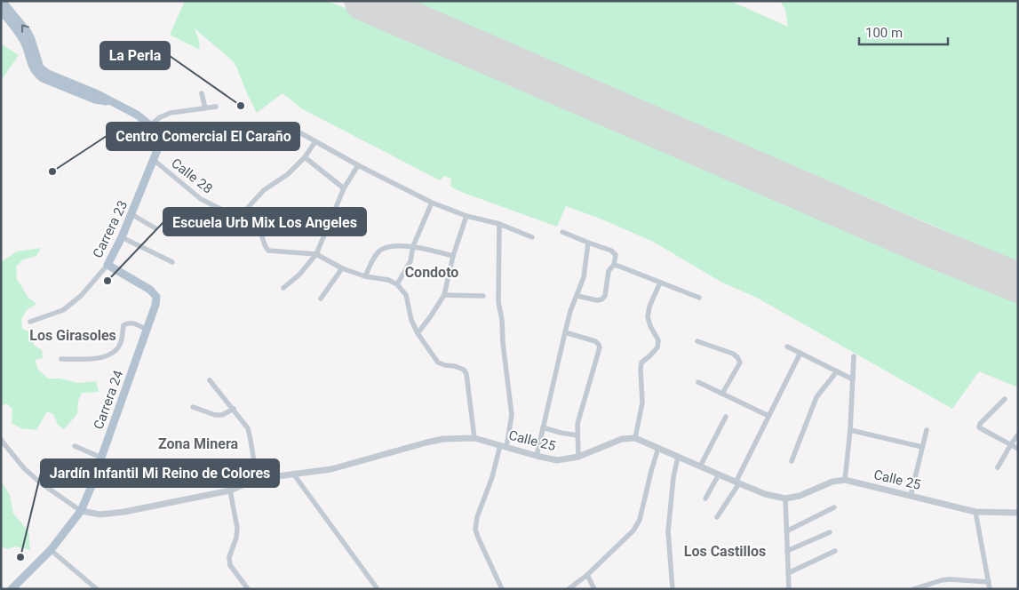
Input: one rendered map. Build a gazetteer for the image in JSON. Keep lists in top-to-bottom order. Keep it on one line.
{"streets":{"main road":["Carrera 23","Carrera 24"],"street":["Calle 28","Calle 25"]},"crossings":[["Calle 28","Carrera 23"],["Carrera 23","Carrera 24"],["Carrera 24","Calle 25"]],"districts":["Condoto","Los Girasoles","Zona Minera","Los Castillos"],"places":["La Perla","Centro Comercial El Caraño","Escuela Urb Mix Los Angeles","Jardín Infantil Mi Reino de Colores"],"scale_bar":"100 m"}
